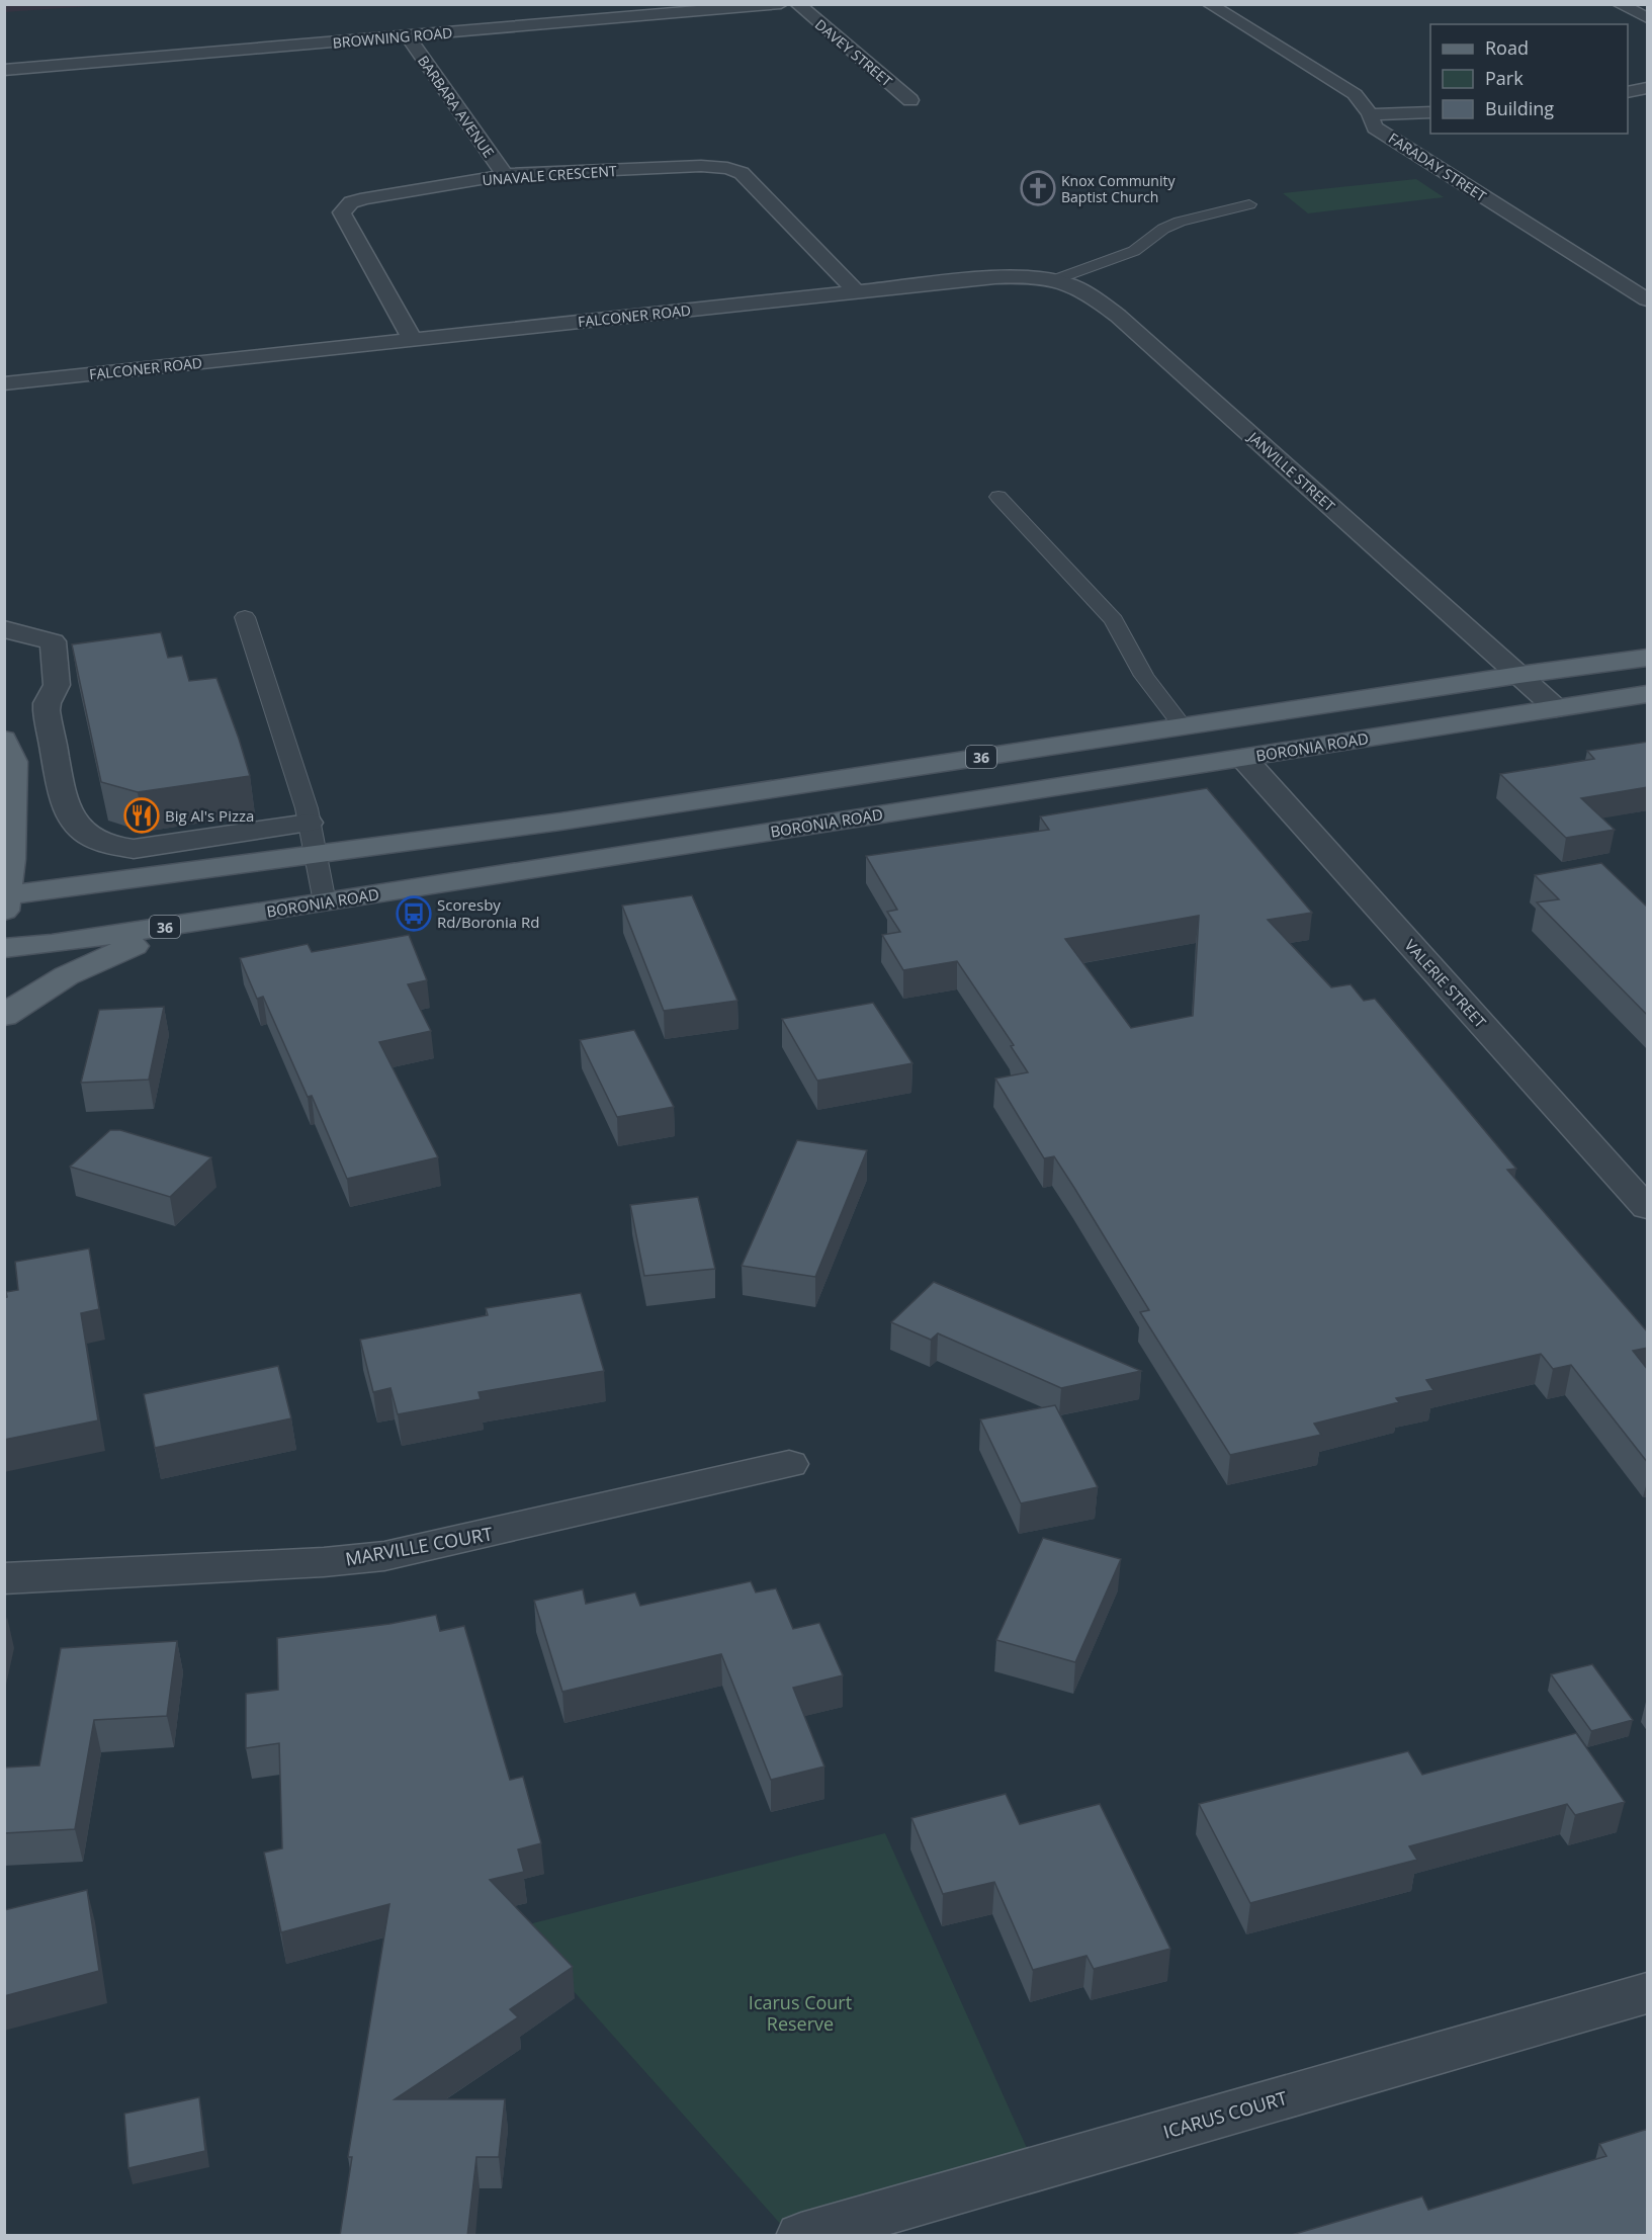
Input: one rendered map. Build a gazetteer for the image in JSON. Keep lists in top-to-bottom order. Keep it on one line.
{"streets":{"main road":["BORONIA ROAD","36"],"street":["BROWNING ROAD","DAVEY STREET","BARBARA AVENUE","FARADAY STREET","UNAVALE CRESCENT","FALCONER ROAD","JANVILLE STREET","VALERIE STREET","MARVILLE COURT","ICARUS COURT"]},"crossings":[["BROWNING ROAD","BARBARA AVENUE"],["BARBARA AVENUE","UNAVALE CRESCENT"],["UNAVALE CRESCENT","FALCONER ROAD"],["FALCONER ROAD","JANVILLE STREET"],["JANVILLE STREET","BORONIA ROAD"],["JANVILLE STREET","36"],["BORONIA ROAD","VALERIE STREET"]],"parks":["Icarus Court Reserve"],"places":{"church":["Knox Community Baptist Church"],"restaurant":["Big Al's Pizza"],"bus stop":["Scoresby Rd/Boronia Rd"]},"legend":["Road","Park","Building"]}
